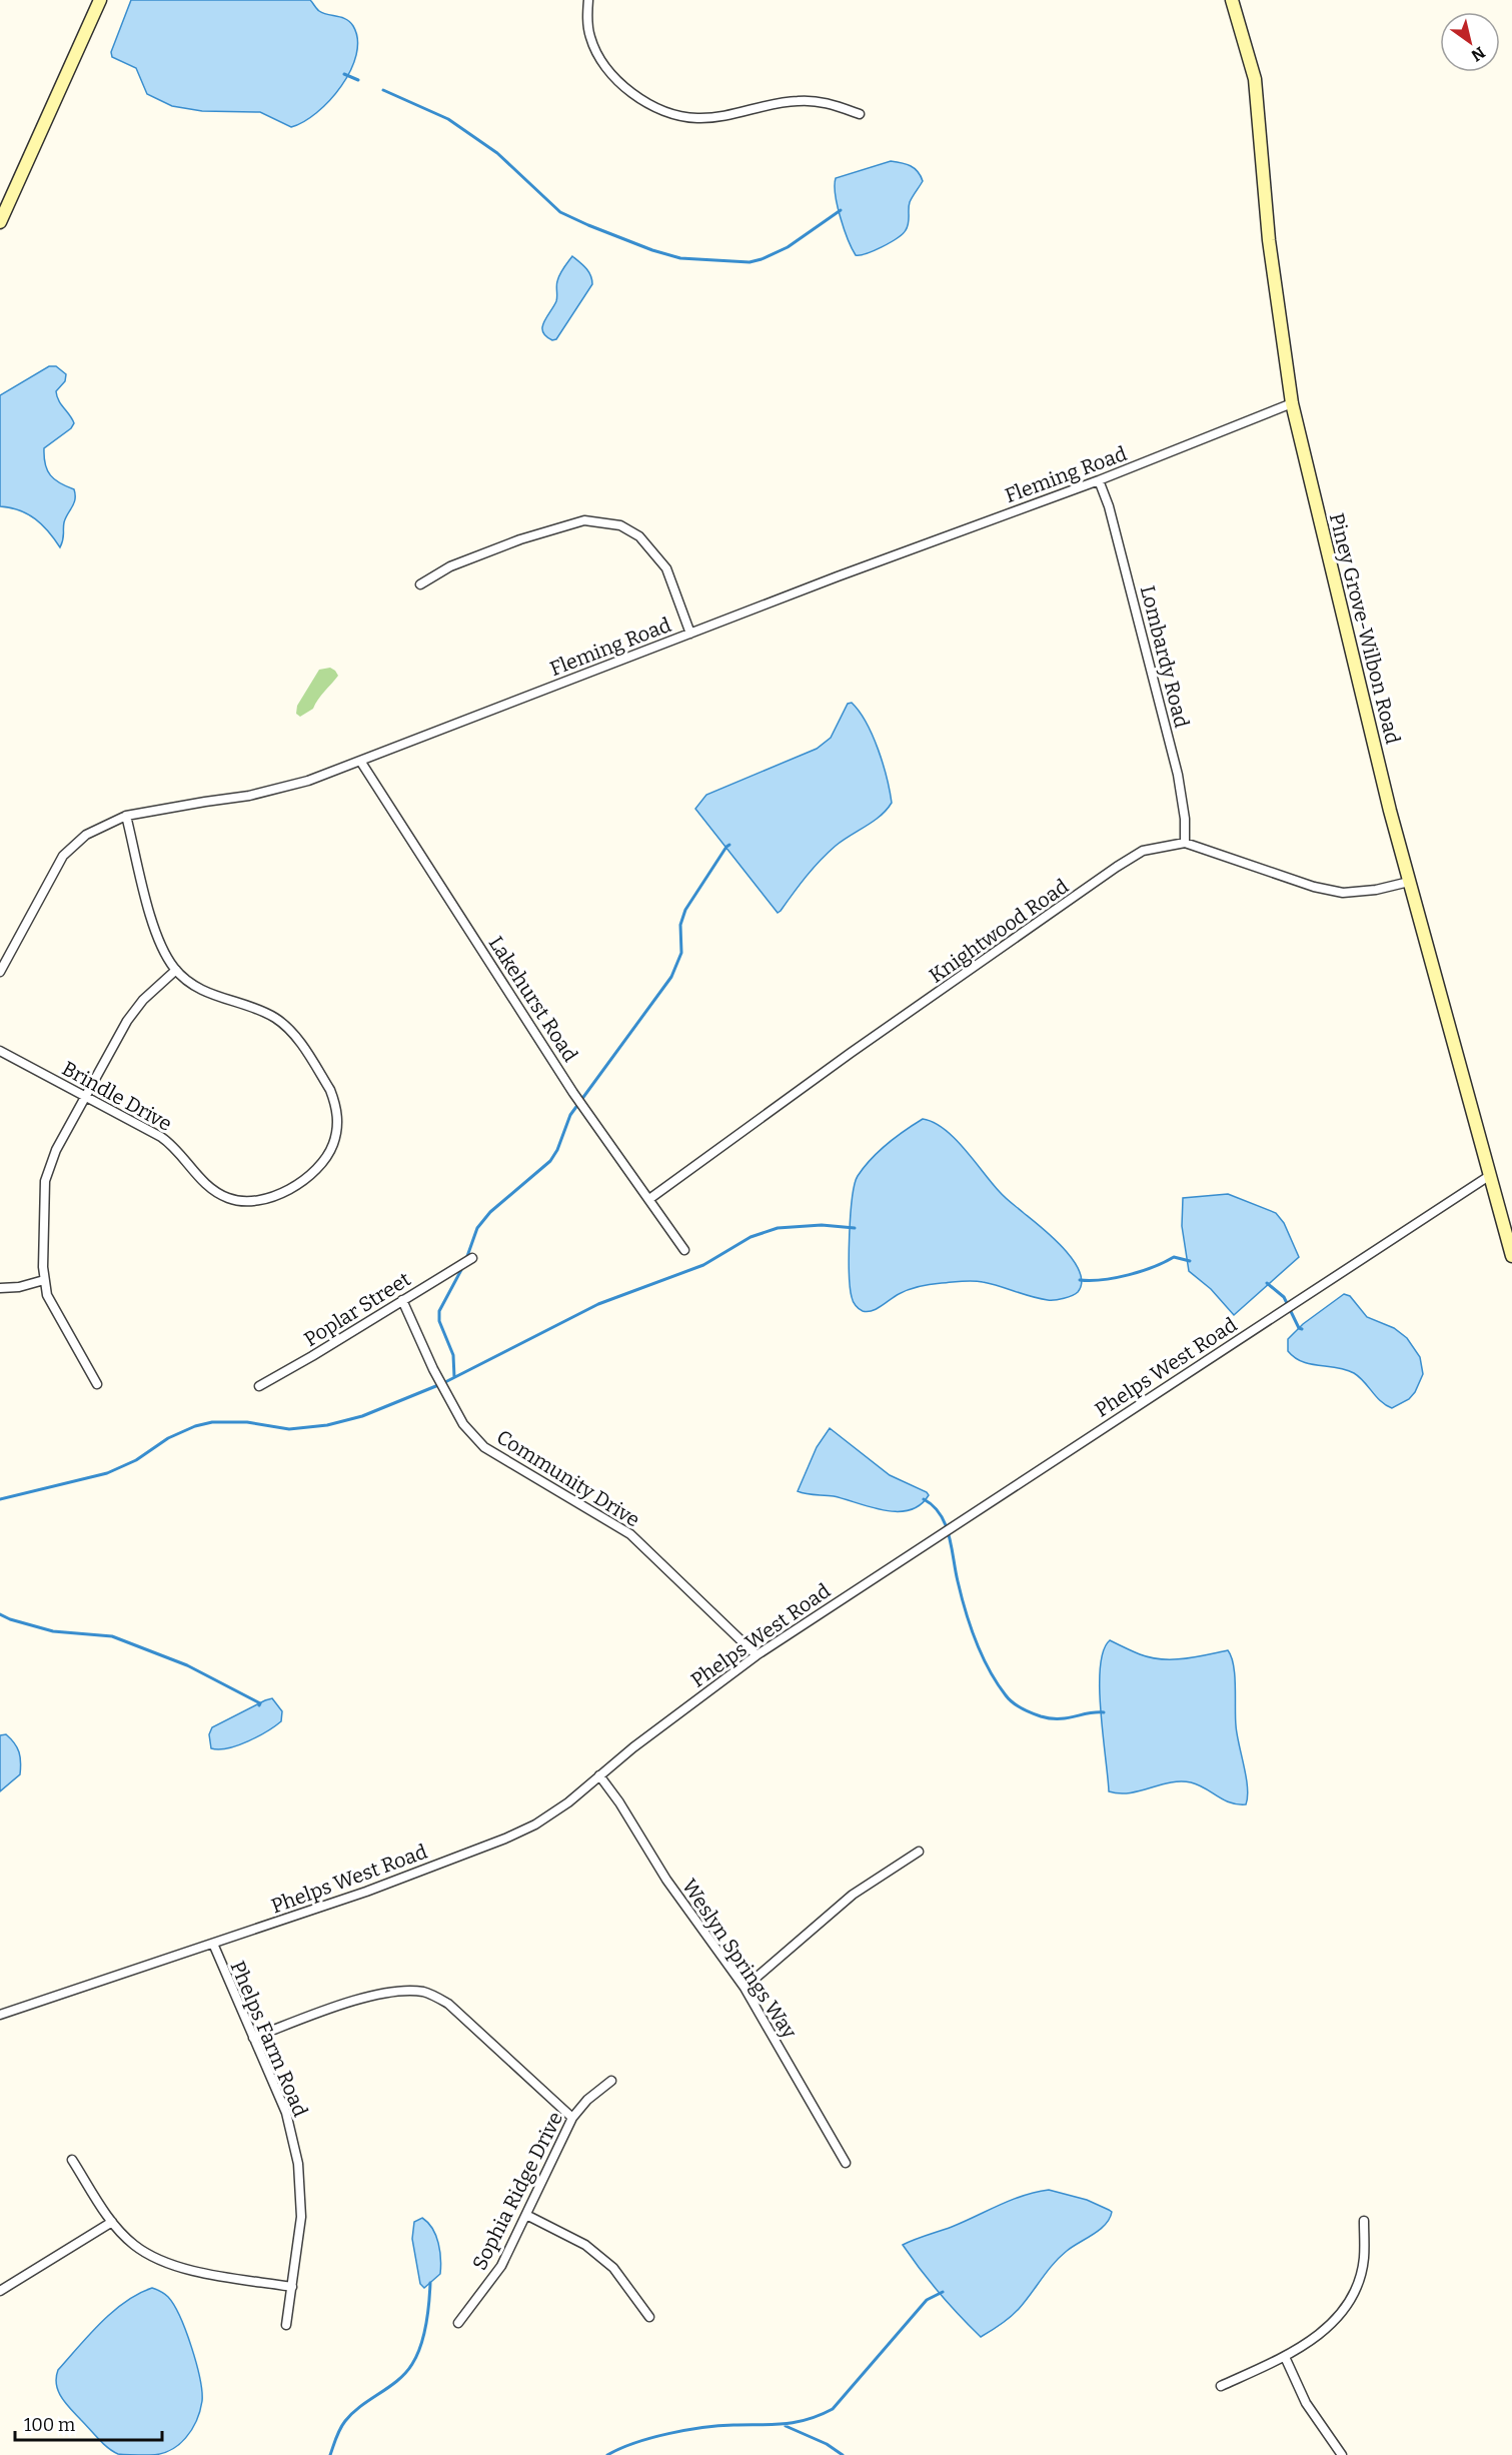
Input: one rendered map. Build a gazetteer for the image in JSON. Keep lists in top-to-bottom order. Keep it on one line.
{"streets":{"street":["Fleming Road","Piney Grove-Wilbon Road","Lombardy Road","Knightwood Road","Lakehurst Road","Brindle Drive","Poplar Street","Phelps West Road","Community Drive","Weslyn Springs Way","Phelps Farm Road","Sophia Ridge Drive"]},"crossings":[["Fleming Road","Piney Grove-Wilbon Road"],["Fleming Road","Lombardy Road"],["Fleming Road","Lakehurst Road"],["Fleming Road","Brindle Drive"],["Piney Grove-Wilbon Road","Knightwood Road"],["Piney Grove-Wilbon Road","Phelps West Road"],["Lombardy Road","Knightwood Road"],["Knightwood Road","Lakehurst Road"],["Poplar Street","Community Drive"],["Phelps West Road","Community Drive"],["Phelps West Road","Weslyn Springs Way"],["Phelps West Road","Phelps Farm Road"]],"scale_bar":"100 m","north":"bottom right"}
